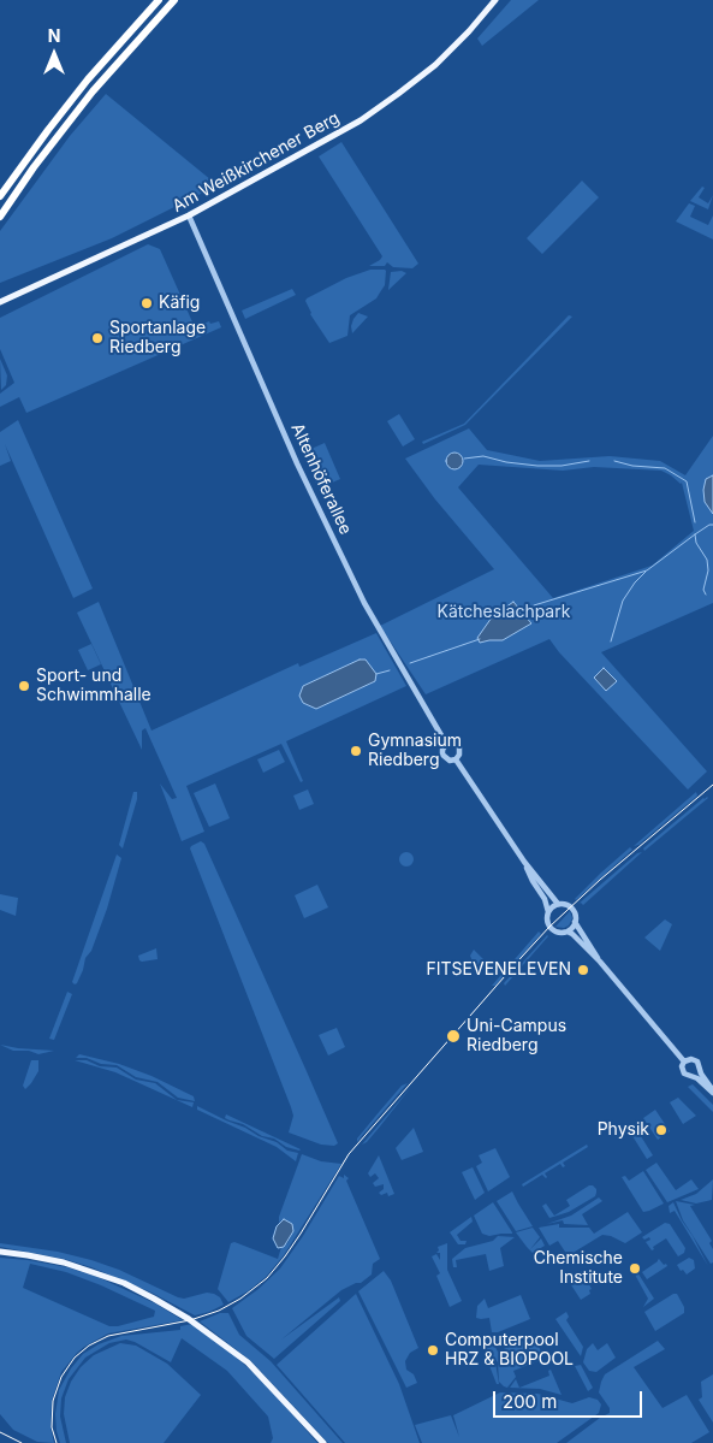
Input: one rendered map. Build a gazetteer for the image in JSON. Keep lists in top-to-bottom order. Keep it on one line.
{"streets":{"main road":["Am Weißkirchener Berg"],"street":["Altenhöferallee"]},"crossings":[["Am Weißkirchener Berg","Altenhöferallee"]],"parks":["Kätcheslachpark"],"places":["Käfig","Sportanlage Riedberg","Sport- und Schwimmhalle","Gymnasium Riedberg","FITSEVENELEVEN","Uni-Campus Riedberg","Physik","Chemische Institute","Computerpool HRZ & BIOPOOL"],"scale_bar":"200 m","north":"top"}
